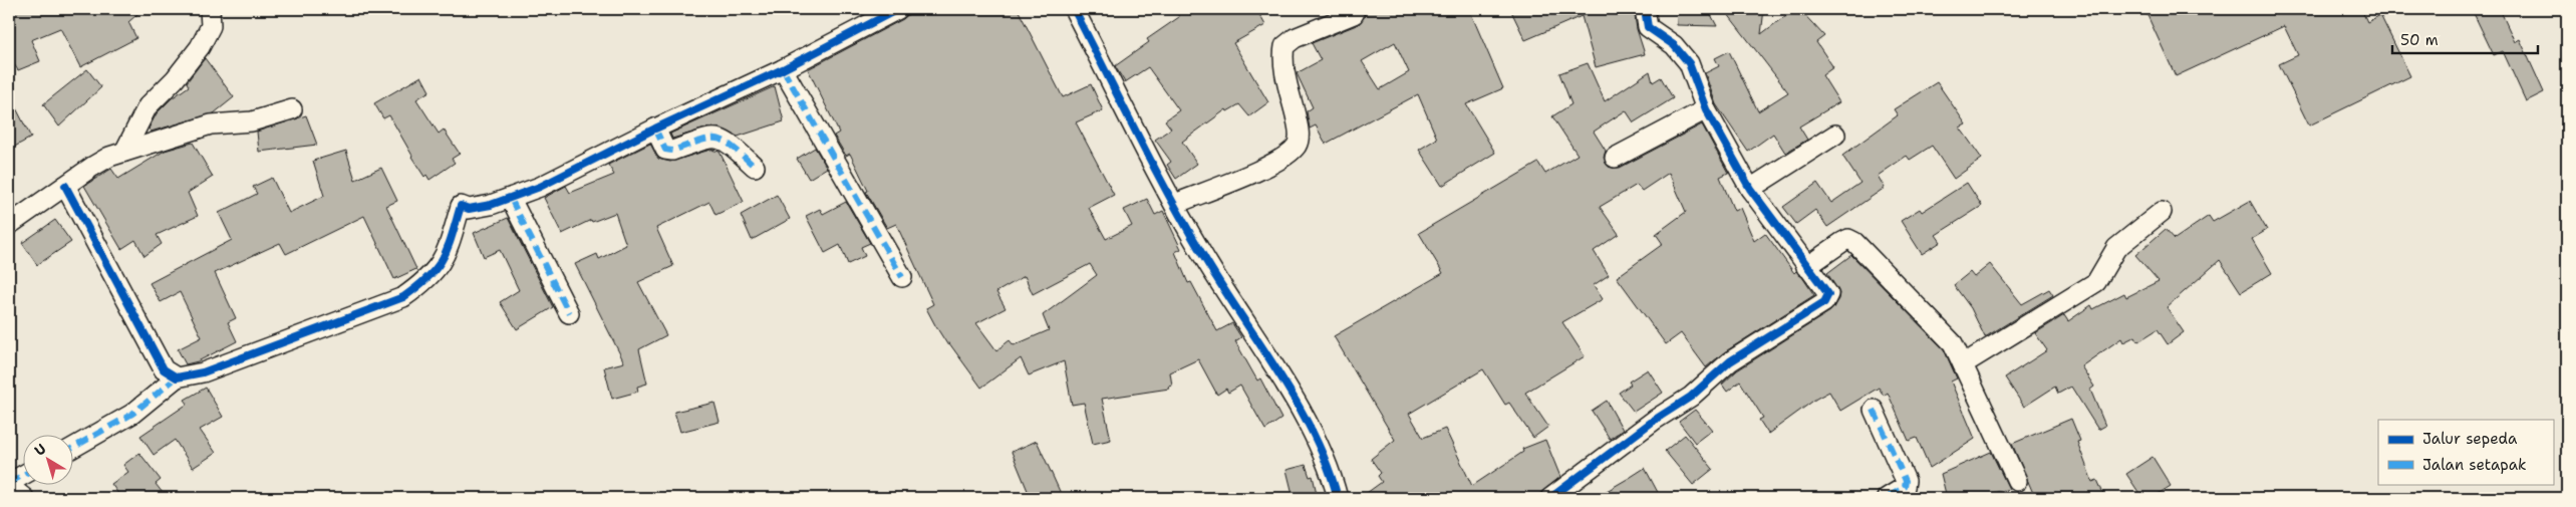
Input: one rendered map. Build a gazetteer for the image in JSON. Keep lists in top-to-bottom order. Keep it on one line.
{"legend":["Jalur sepeda","Jalan setapak"],"scale_bar":"50 m","north":"top left"}
